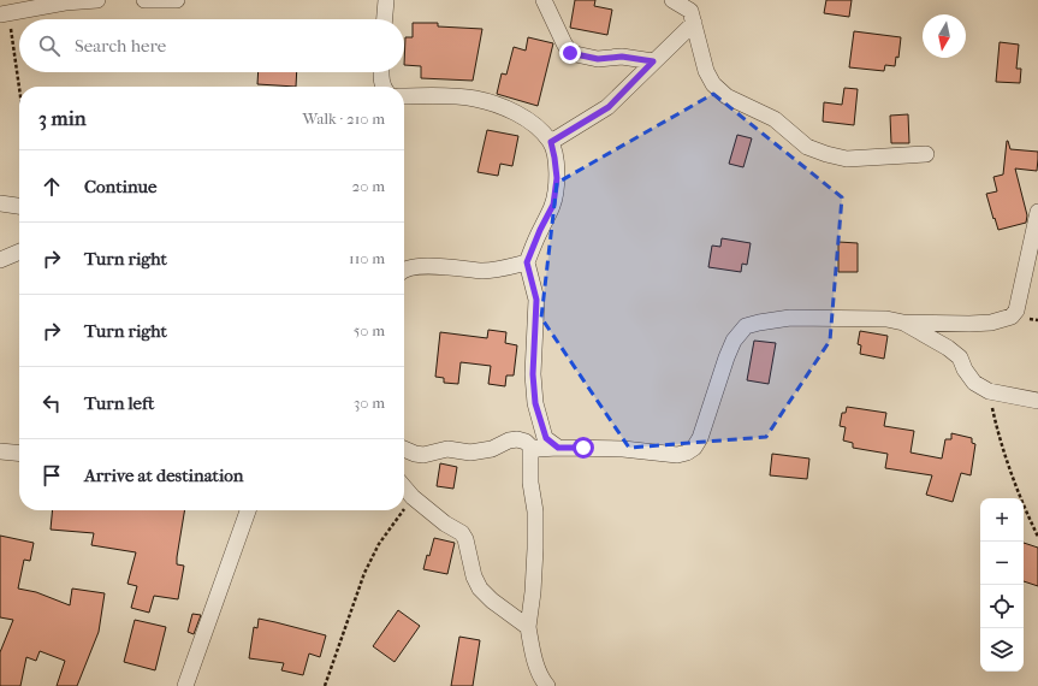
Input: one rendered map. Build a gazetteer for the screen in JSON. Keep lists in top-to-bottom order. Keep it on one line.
{"north":"bottom","page":{"search":"Search here","heading":["3 min","Walk · 210 m"],"list":[["Continue","20 m"],["Turn right","110 m"],["Turn right","50 m"],["Turn left","30 m"],"Arrive at destination"],"map_buttons":["+","−"]}}
